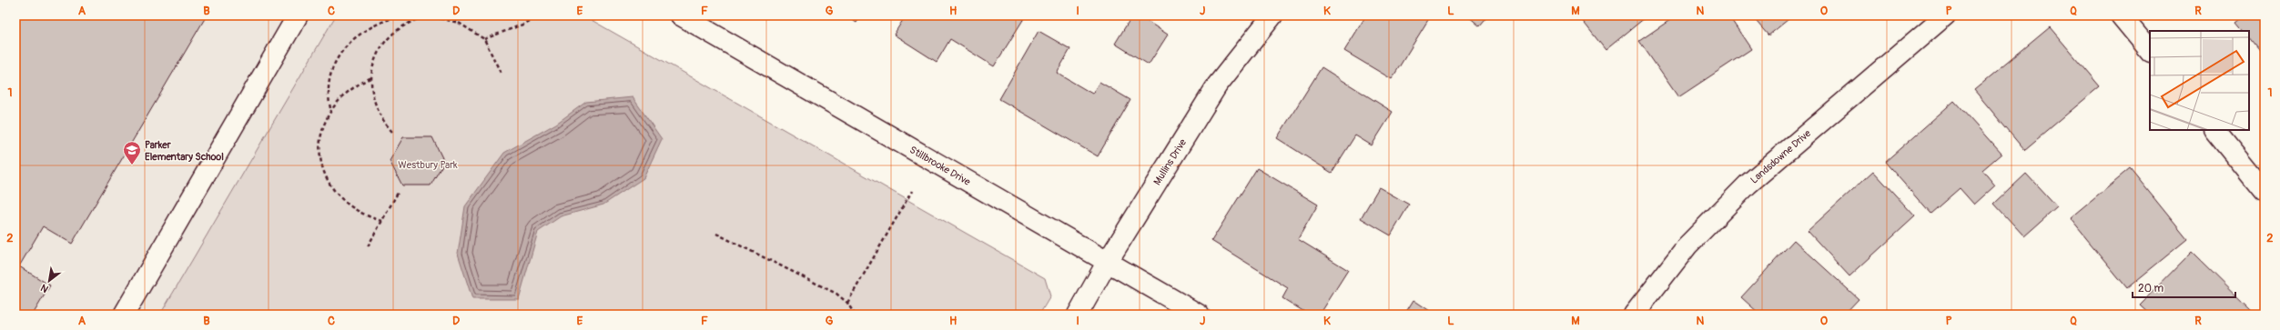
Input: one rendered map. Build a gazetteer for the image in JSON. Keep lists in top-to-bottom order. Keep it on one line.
{"streets":{"street":["Landsdowne Drive","Mullins Drive","Stillbrooke Drive"]},"crossings":[["Mullins Drive","Stillbrooke Drive"]],"parks":["Westbury Park"],"places":{"school or university":["Parker Elementary School"]},"scale_bar":"20 m","north":"bottom left","grid":{"columns":["A","B","C","D","E","F","G","H","I","J","K","L","M","N","O","P","Q","R"],"rows":["1","2"]}}
